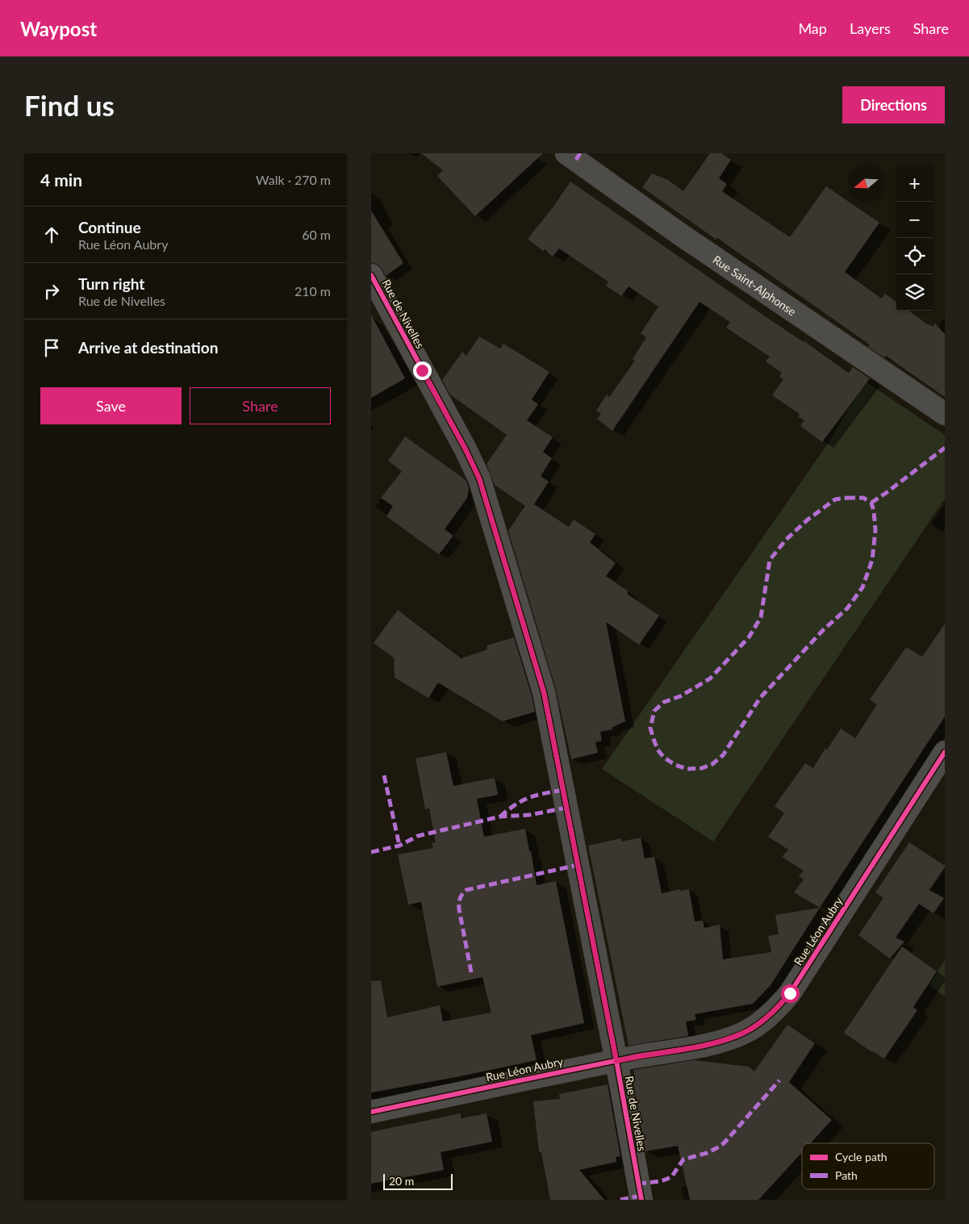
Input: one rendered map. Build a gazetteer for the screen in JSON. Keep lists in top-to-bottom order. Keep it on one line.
{"streets":{"street":["Rue Saint-Alphonse","Rue de Nivelles","Rue Léon Aubry"]},"crossings":[["Rue de Nivelles","Rue Léon Aubry"]],"legend":["Cycle path","Path"],"scale_bar":"20 m","north":"left","page":{"header":"Waypost","nav":["Map","Layers","Share"],"buttons":["Directions",["Save","Share"]],"title":"Find us","heading":["4 min","Walk · 270 m"],"map_buttons":["+","−"],"list":[["Continue","Rue Léon Aubry","60 m"],["Turn right","Rue de Nivelles","210 m"],"Arrive at destination"],"scale":"20 m"}}
